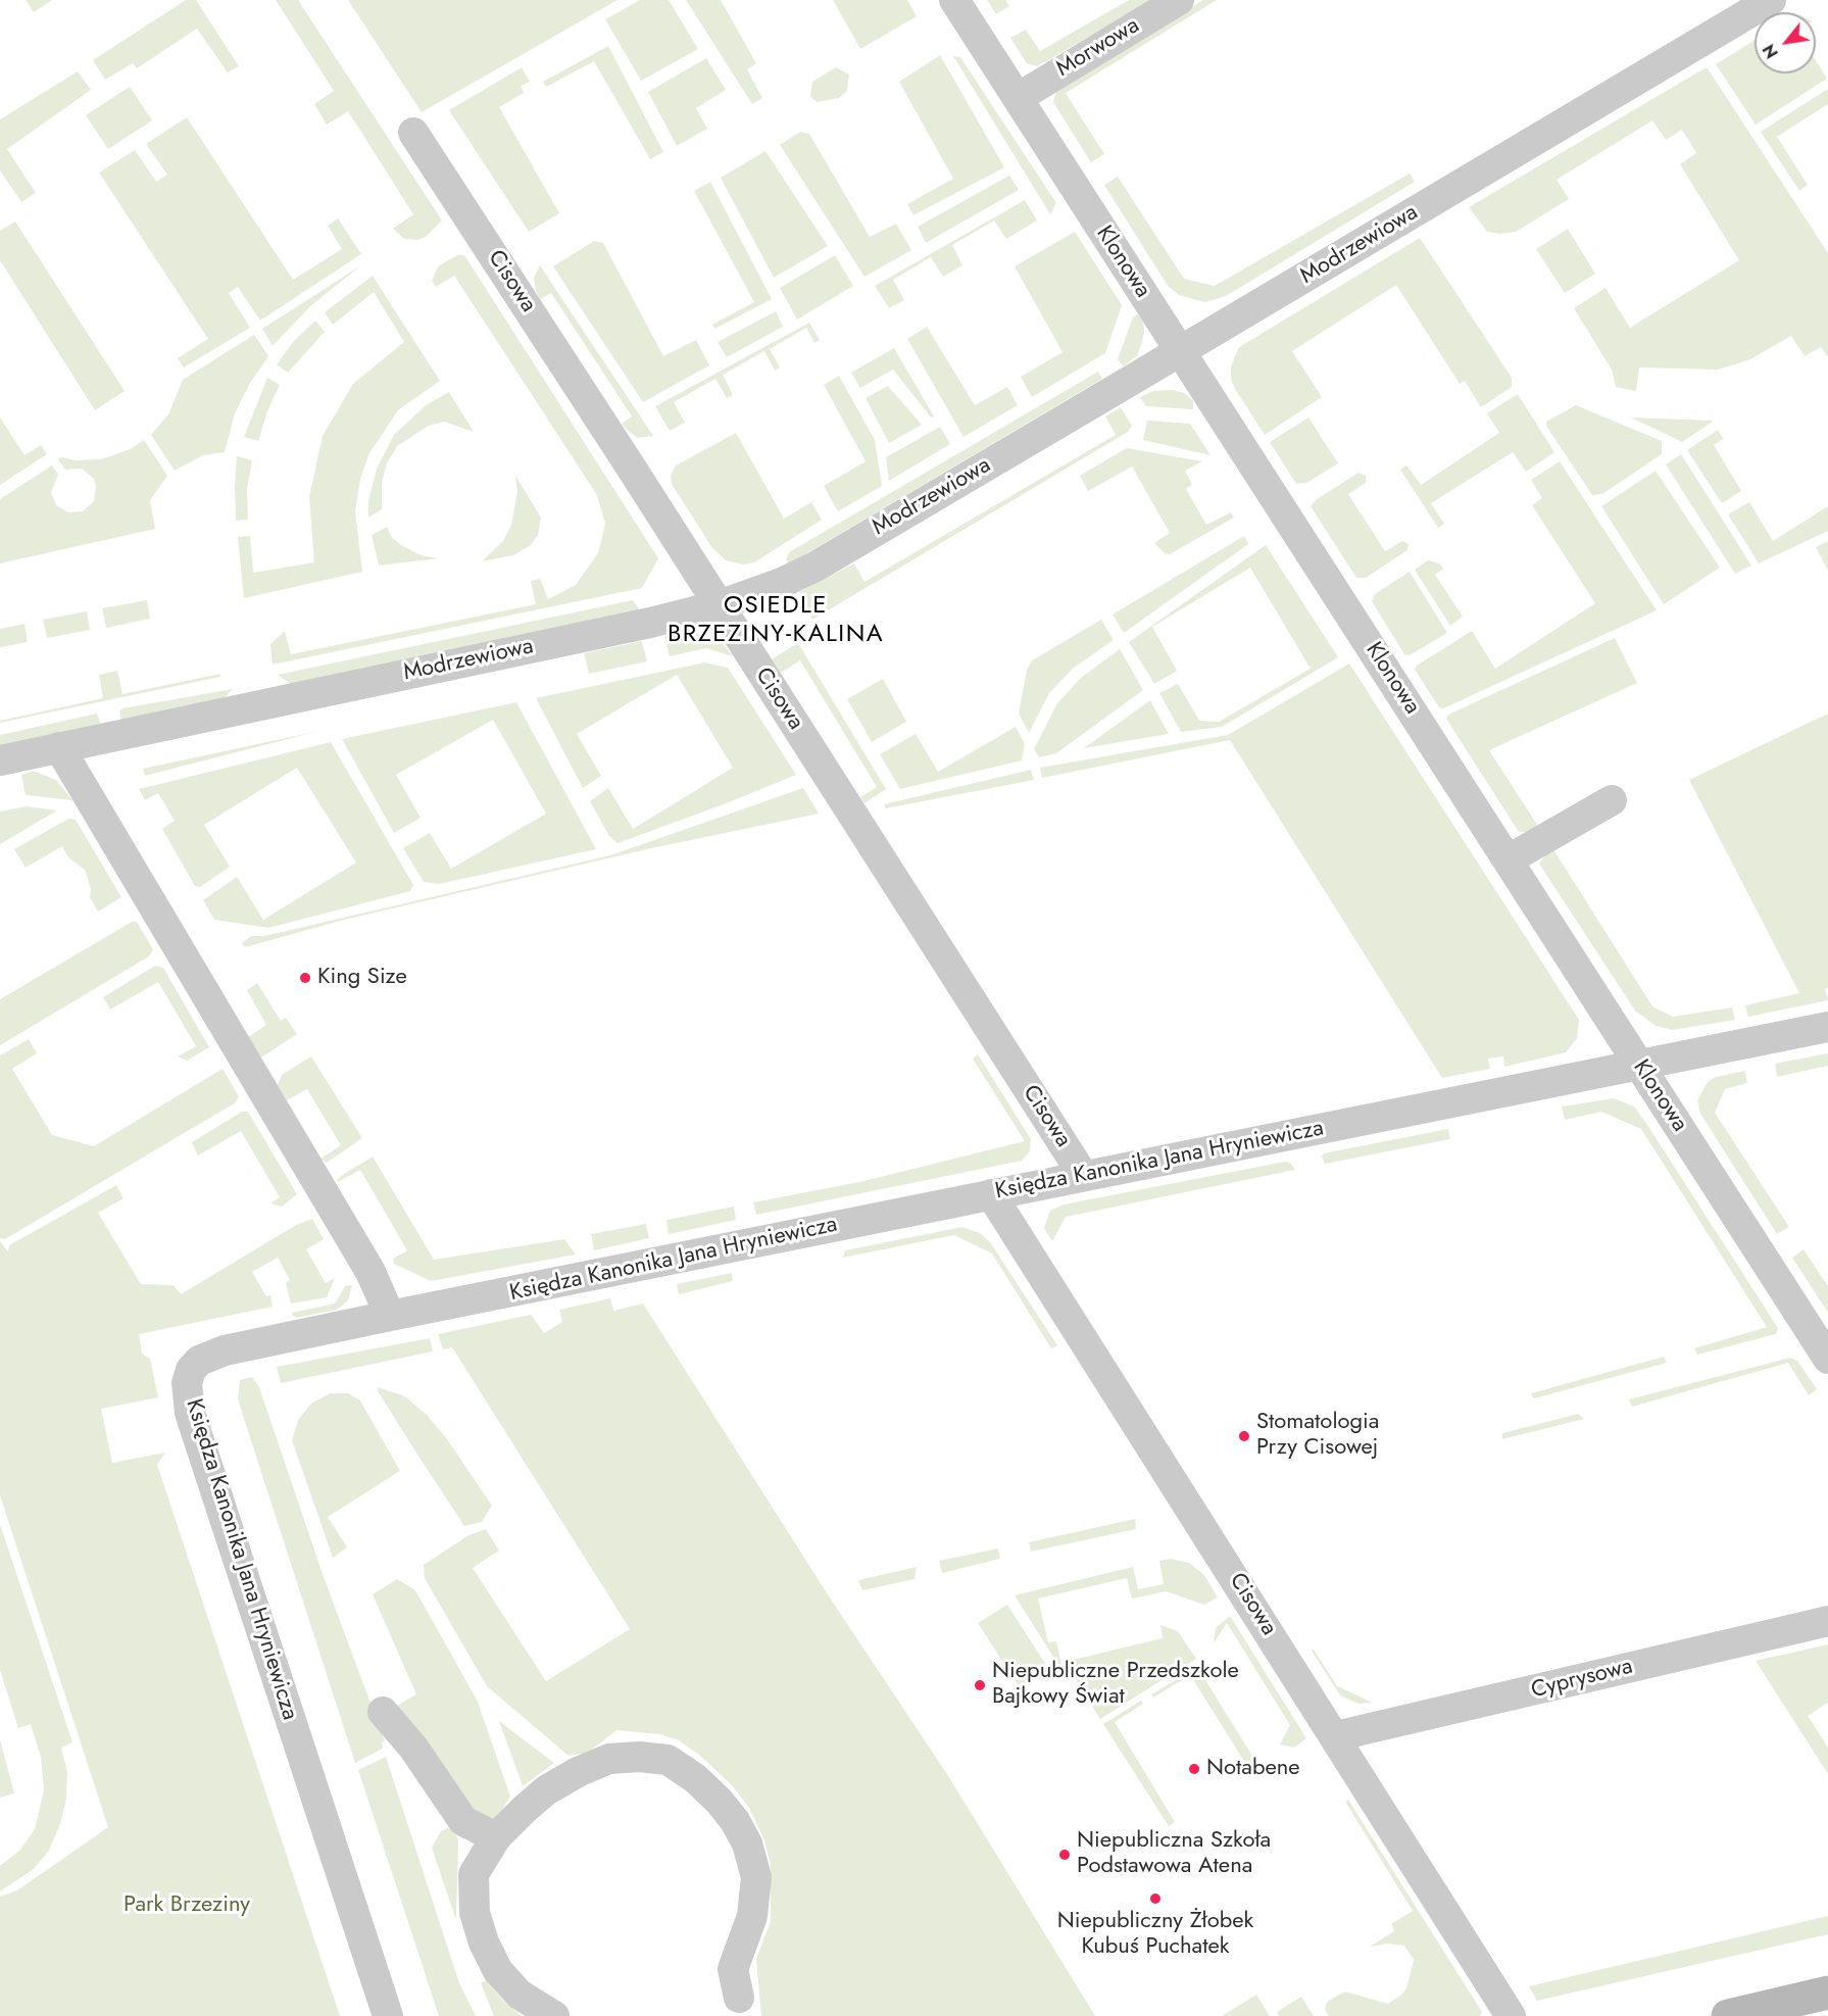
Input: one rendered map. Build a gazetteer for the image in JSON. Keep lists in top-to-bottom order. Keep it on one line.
{"streets":{"street":["Morwowa","Modrzewiowa","Klonowa","Cisowa","Księdza Kanonika Jana Hryniewicza","Cyprysowa"]},"crossings":[["Morwowa","Klonowa"],["Modrzewiowa","Klonowa"],["Modrzewiowa","Cisowa"],["Klonowa","Księdza Kanonika Jana Hryniewicza"],["Cisowa","Księdza Kanonika Jana Hryniewicza"],["Cisowa","Cyprysowa"]],"districts":["OSIEDLE BRZEZINY-KALINA"],"parks":["Park Brzeziny"],"places":["King Size","Stomatologia Przy Cisowej","Niepubliczne Przedszkole Bajkowy Świat","Notabene","Niepubliczna Szkoła Podstawowa Atena","Niepubliczny Żłobek Kubuś Puchatek"],"north":"bottom left"}
